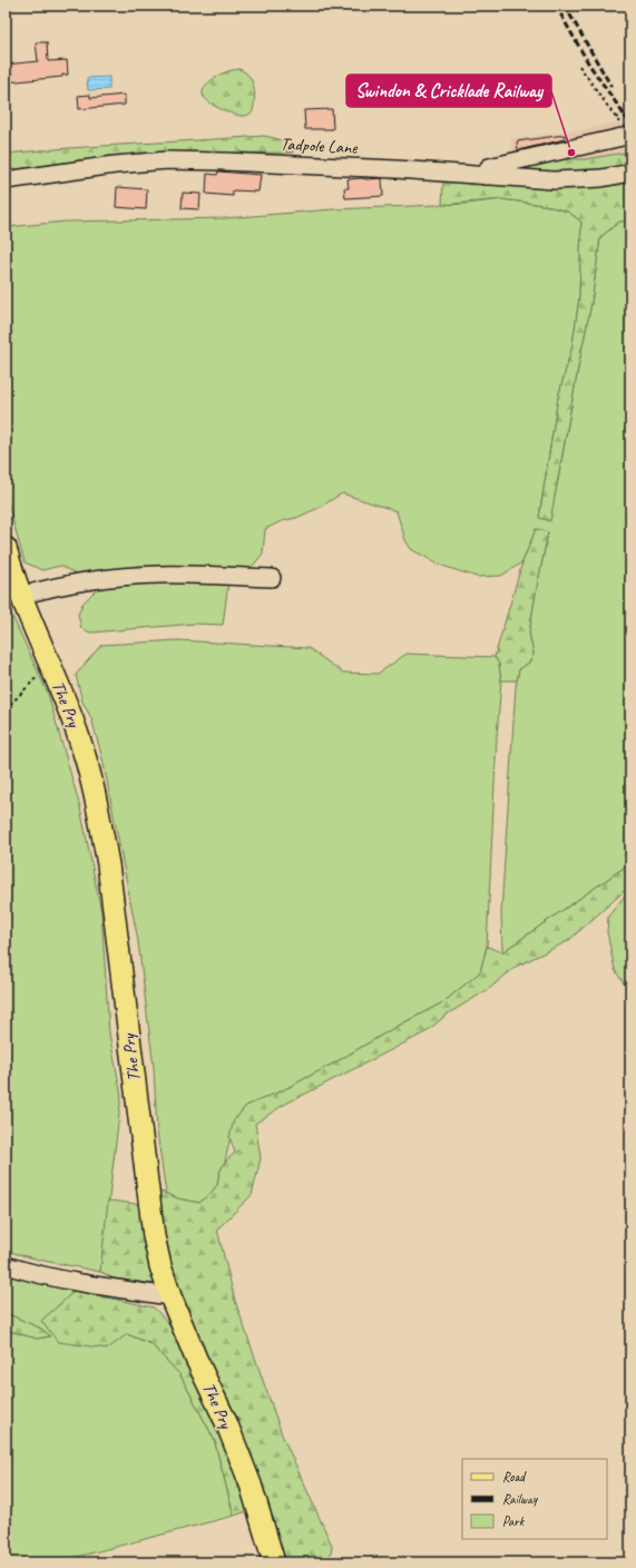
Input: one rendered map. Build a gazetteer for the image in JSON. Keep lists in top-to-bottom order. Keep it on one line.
{"streets":{"main road":["The Pry"],"street":["Tadpole Lane"]},"places":["Swindon & Cricklade Railway"],"legend":["Road","Railway","Park"]}
